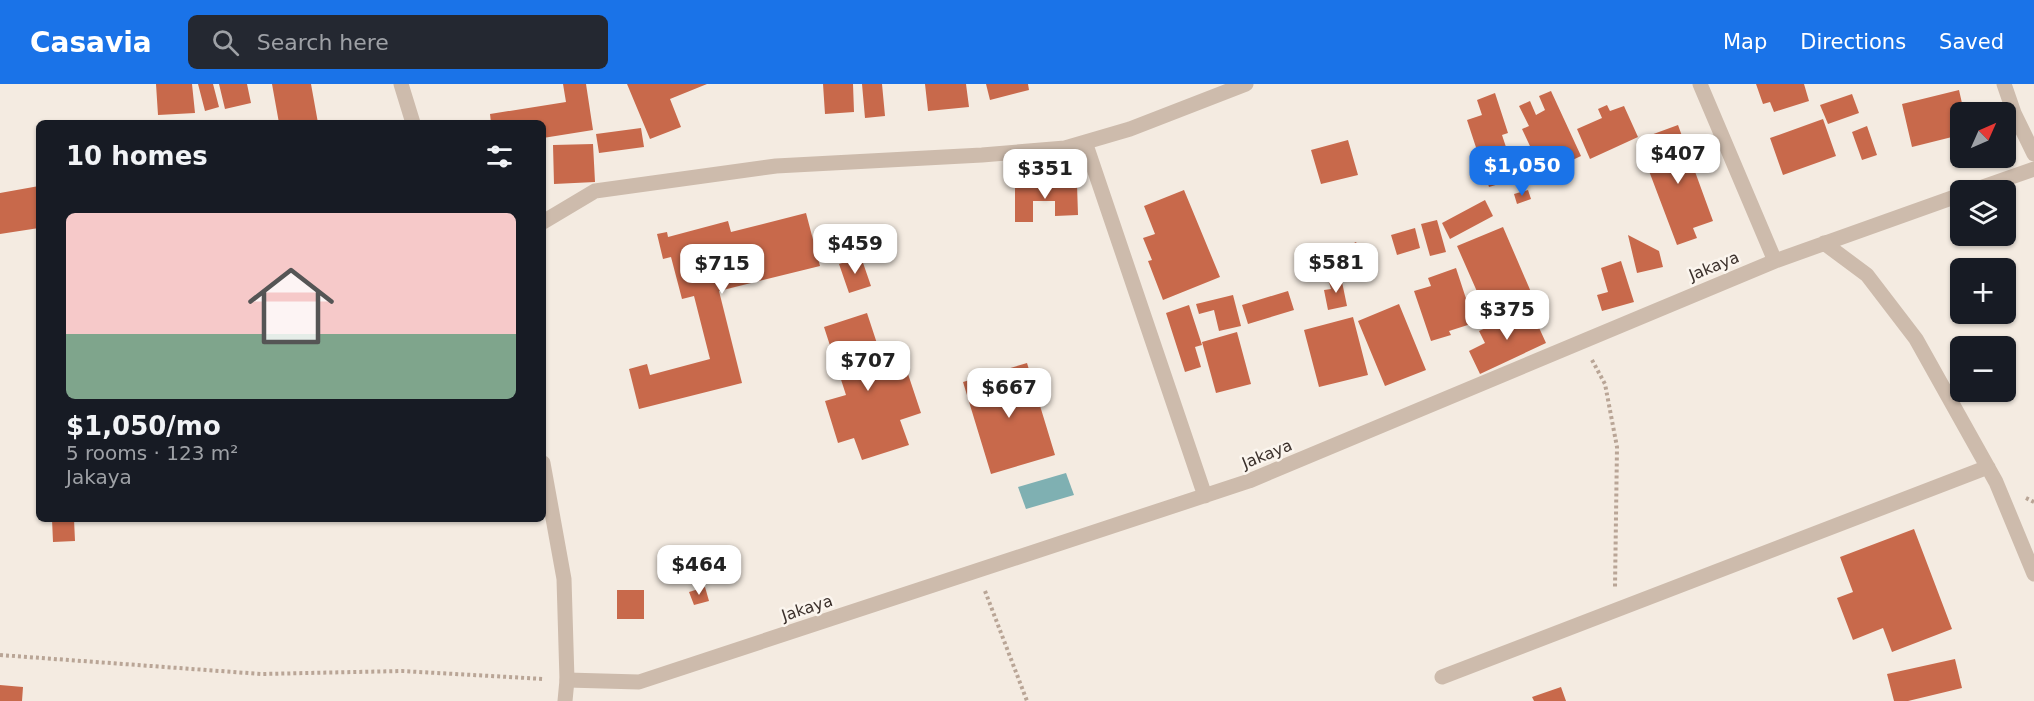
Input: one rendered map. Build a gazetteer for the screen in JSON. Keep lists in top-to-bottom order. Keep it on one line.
{"streets":{"street":["Jakaya"]},"north":"top right","page":{"header":"Casavia","search":"Search here","nav":["Map","Directions","Saved"],"map_buttons":["+","−"],"heading":"10 homes","price":["$407","$1,050","$351","$459","$581","$715","$375","$707","$667","$464"],"list":[{"name":"$1,050/mo","note":"5 rooms · 123 m² · Jakaya"}]}}
